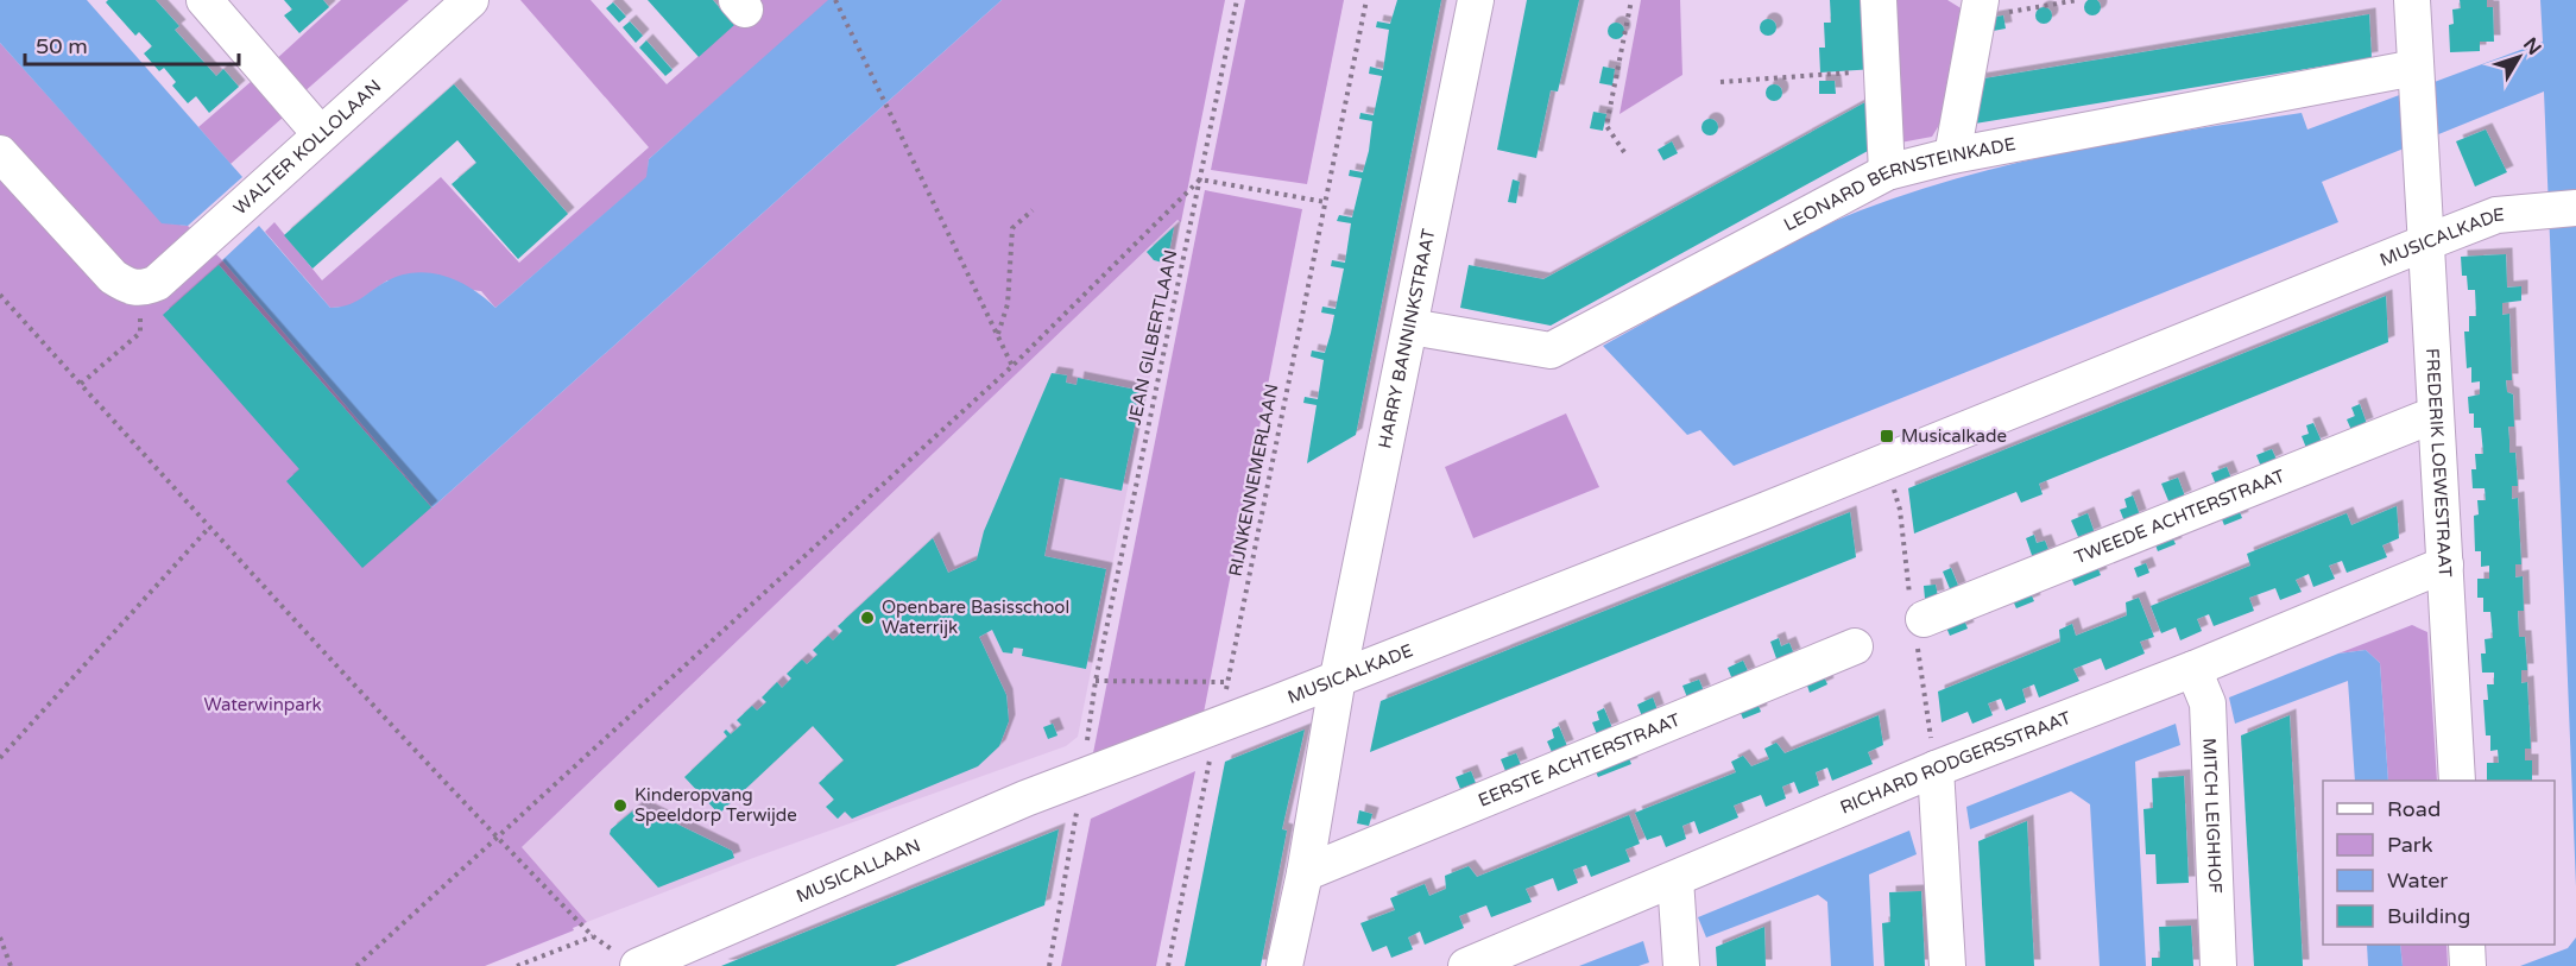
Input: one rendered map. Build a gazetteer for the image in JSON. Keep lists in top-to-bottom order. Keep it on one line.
{"streets":{"street":["WALTER KOLLOLAAN","LEONARD BERNSTEINKADE","MUSICALKADE","HARRY BANNINKSTRAAT","FREDERIK LOEWESTRAAT","TWEEDE ACHTERSTRAAT","EERSTE ACHTERSTRAAT","RICHARD RODGERSSTRAAT","MITCH LEIGHHOF","MUSICALLAAN"],"path":["JEAN GILBERTLAAN","RIJNKENNEMERLAAN"]},"crossings":[["LEONARD BERNSTEINKADE","HARRY BANNINKSTRAAT"],["LEONARD BERNSTEINKADE","FREDERIK LOEWESTRAAT"],["MUSICALKADE","JEAN GILBERTLAAN"],["MUSICALKADE","HARRY BANNINKSTRAAT"],["MUSICALKADE","FREDERIK LOEWESTRAAT"],["MUSICALKADE","RIJNKENNEMERLAAN"],["MUSICALKADE","MUSICALLAAN"],["JEAN GILBERTLAAN","MUSICALLAAN"],["HARRY BANNINKSTRAAT","EERSTE ACHTERSTRAAT"],["FREDERIK LOEWESTRAAT","TWEEDE ACHTERSTRAAT"],["FREDERIK LOEWESTRAAT","RICHARD RODGERSSTRAAT"],["RICHARD RODGERSSTRAAT","MITCH LEIGHHOF"]],"parks":["Waterwinpark"],"places":{"transit":["Musicalkade"],"other":["Openbare Basisschool Waterrijk","Kinderopvang Speeldorp Terwijde"]},"legend":["Road","Park","Water","Building"],"scale_bar":"50 m","north":"top right"}
